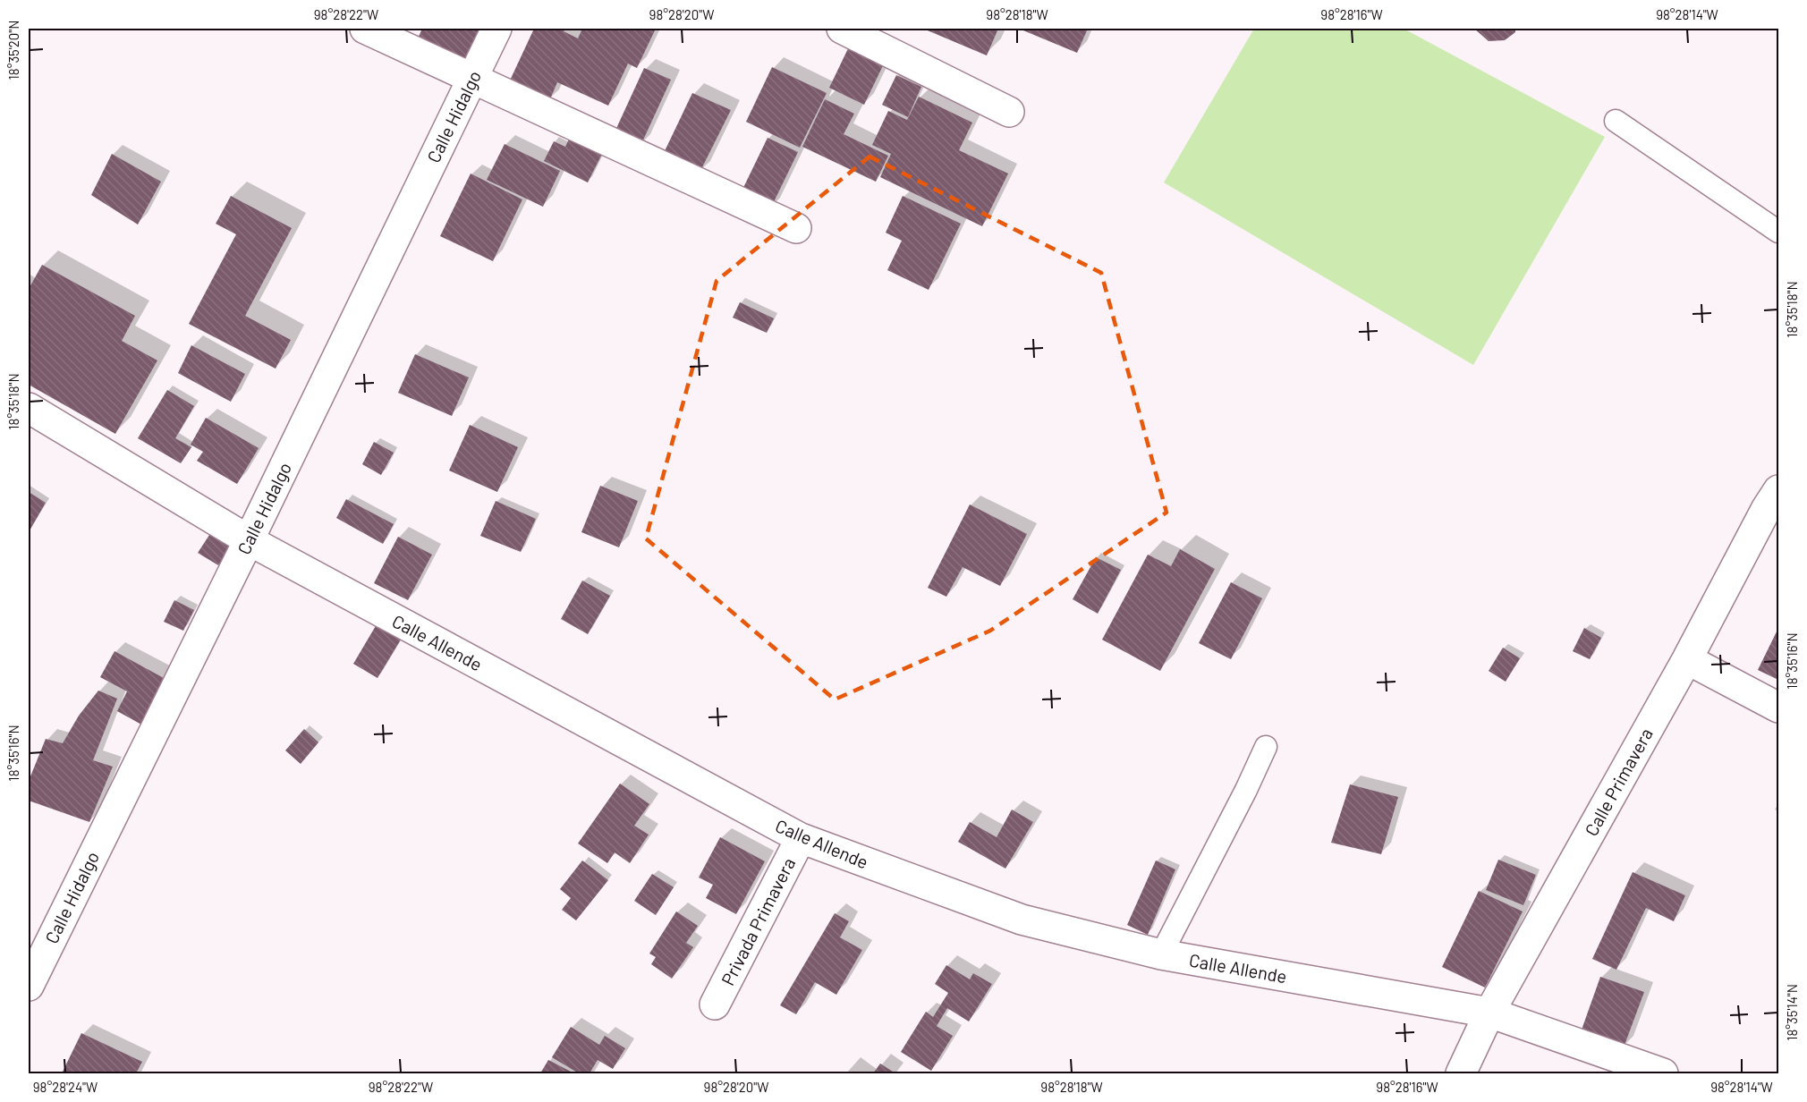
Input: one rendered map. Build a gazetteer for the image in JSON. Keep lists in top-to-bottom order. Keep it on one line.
{"streets":{"street":["Calle Hidalgo","Calle Allende","Calle Primavera","Privada Primavera"]},"crossings":[["Calle Hidalgo","Calle Allende"],["Calle Allende","Calle Primavera"],["Calle Allende","Privada Primavera"]],"coordinates":["98°28'22\"W","98°28'20\"W","98°28'18\"W","98°28'16\"W","98°28'14\"W","18°35'20\"N","18°35'18\"N","18°35'16\"N","18°35'14\"N","98°28'24\"W"]}
